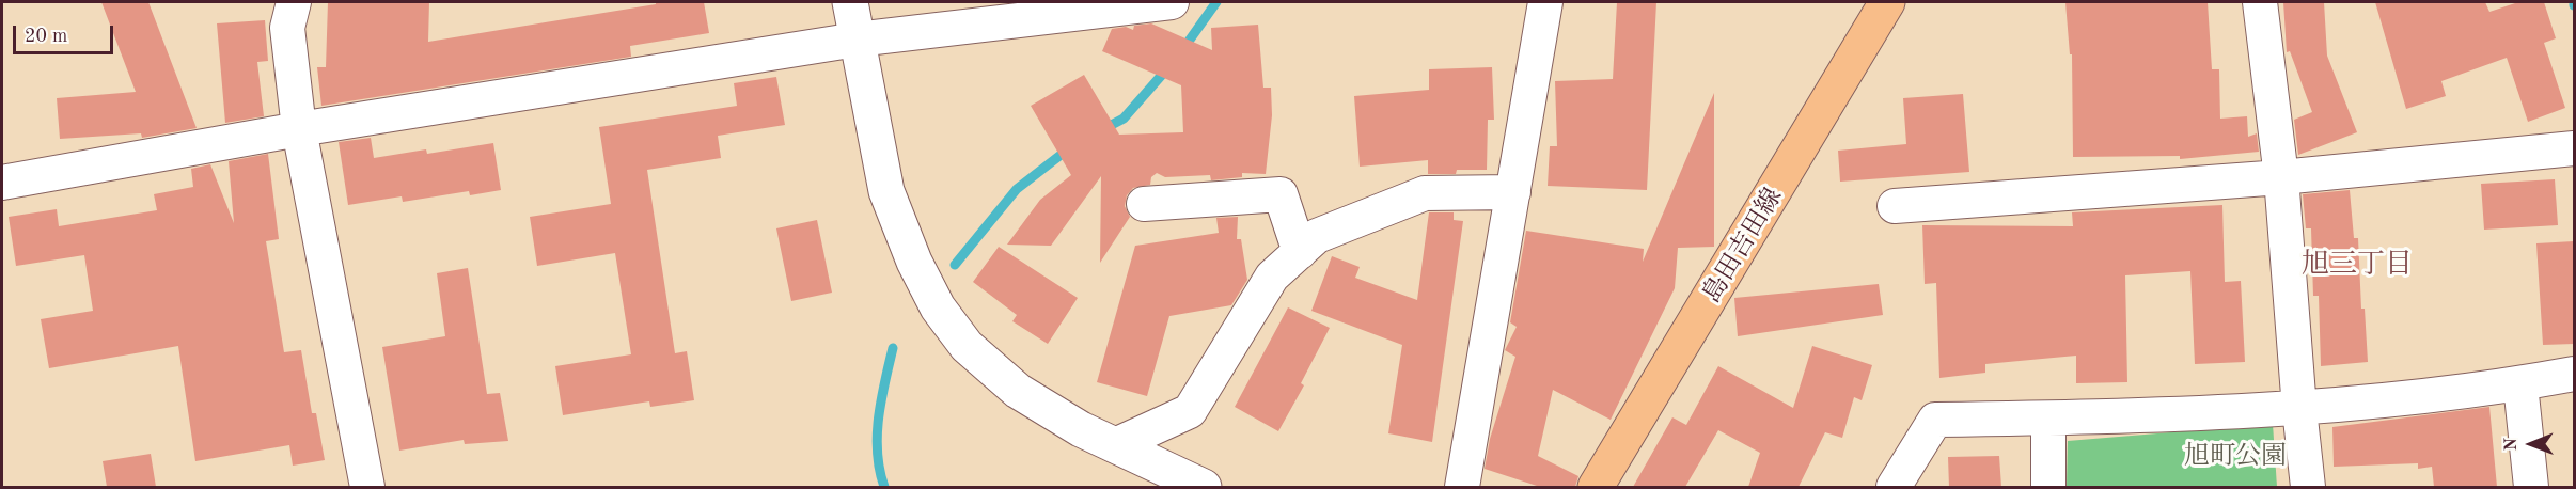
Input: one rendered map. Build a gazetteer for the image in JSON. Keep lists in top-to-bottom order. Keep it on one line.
{"streets":{"main road":["島田吉田線"]},"districts":["旭三丁目"],"parks":["旭町公園"],"scale_bar":"20 m","north":"left"}
